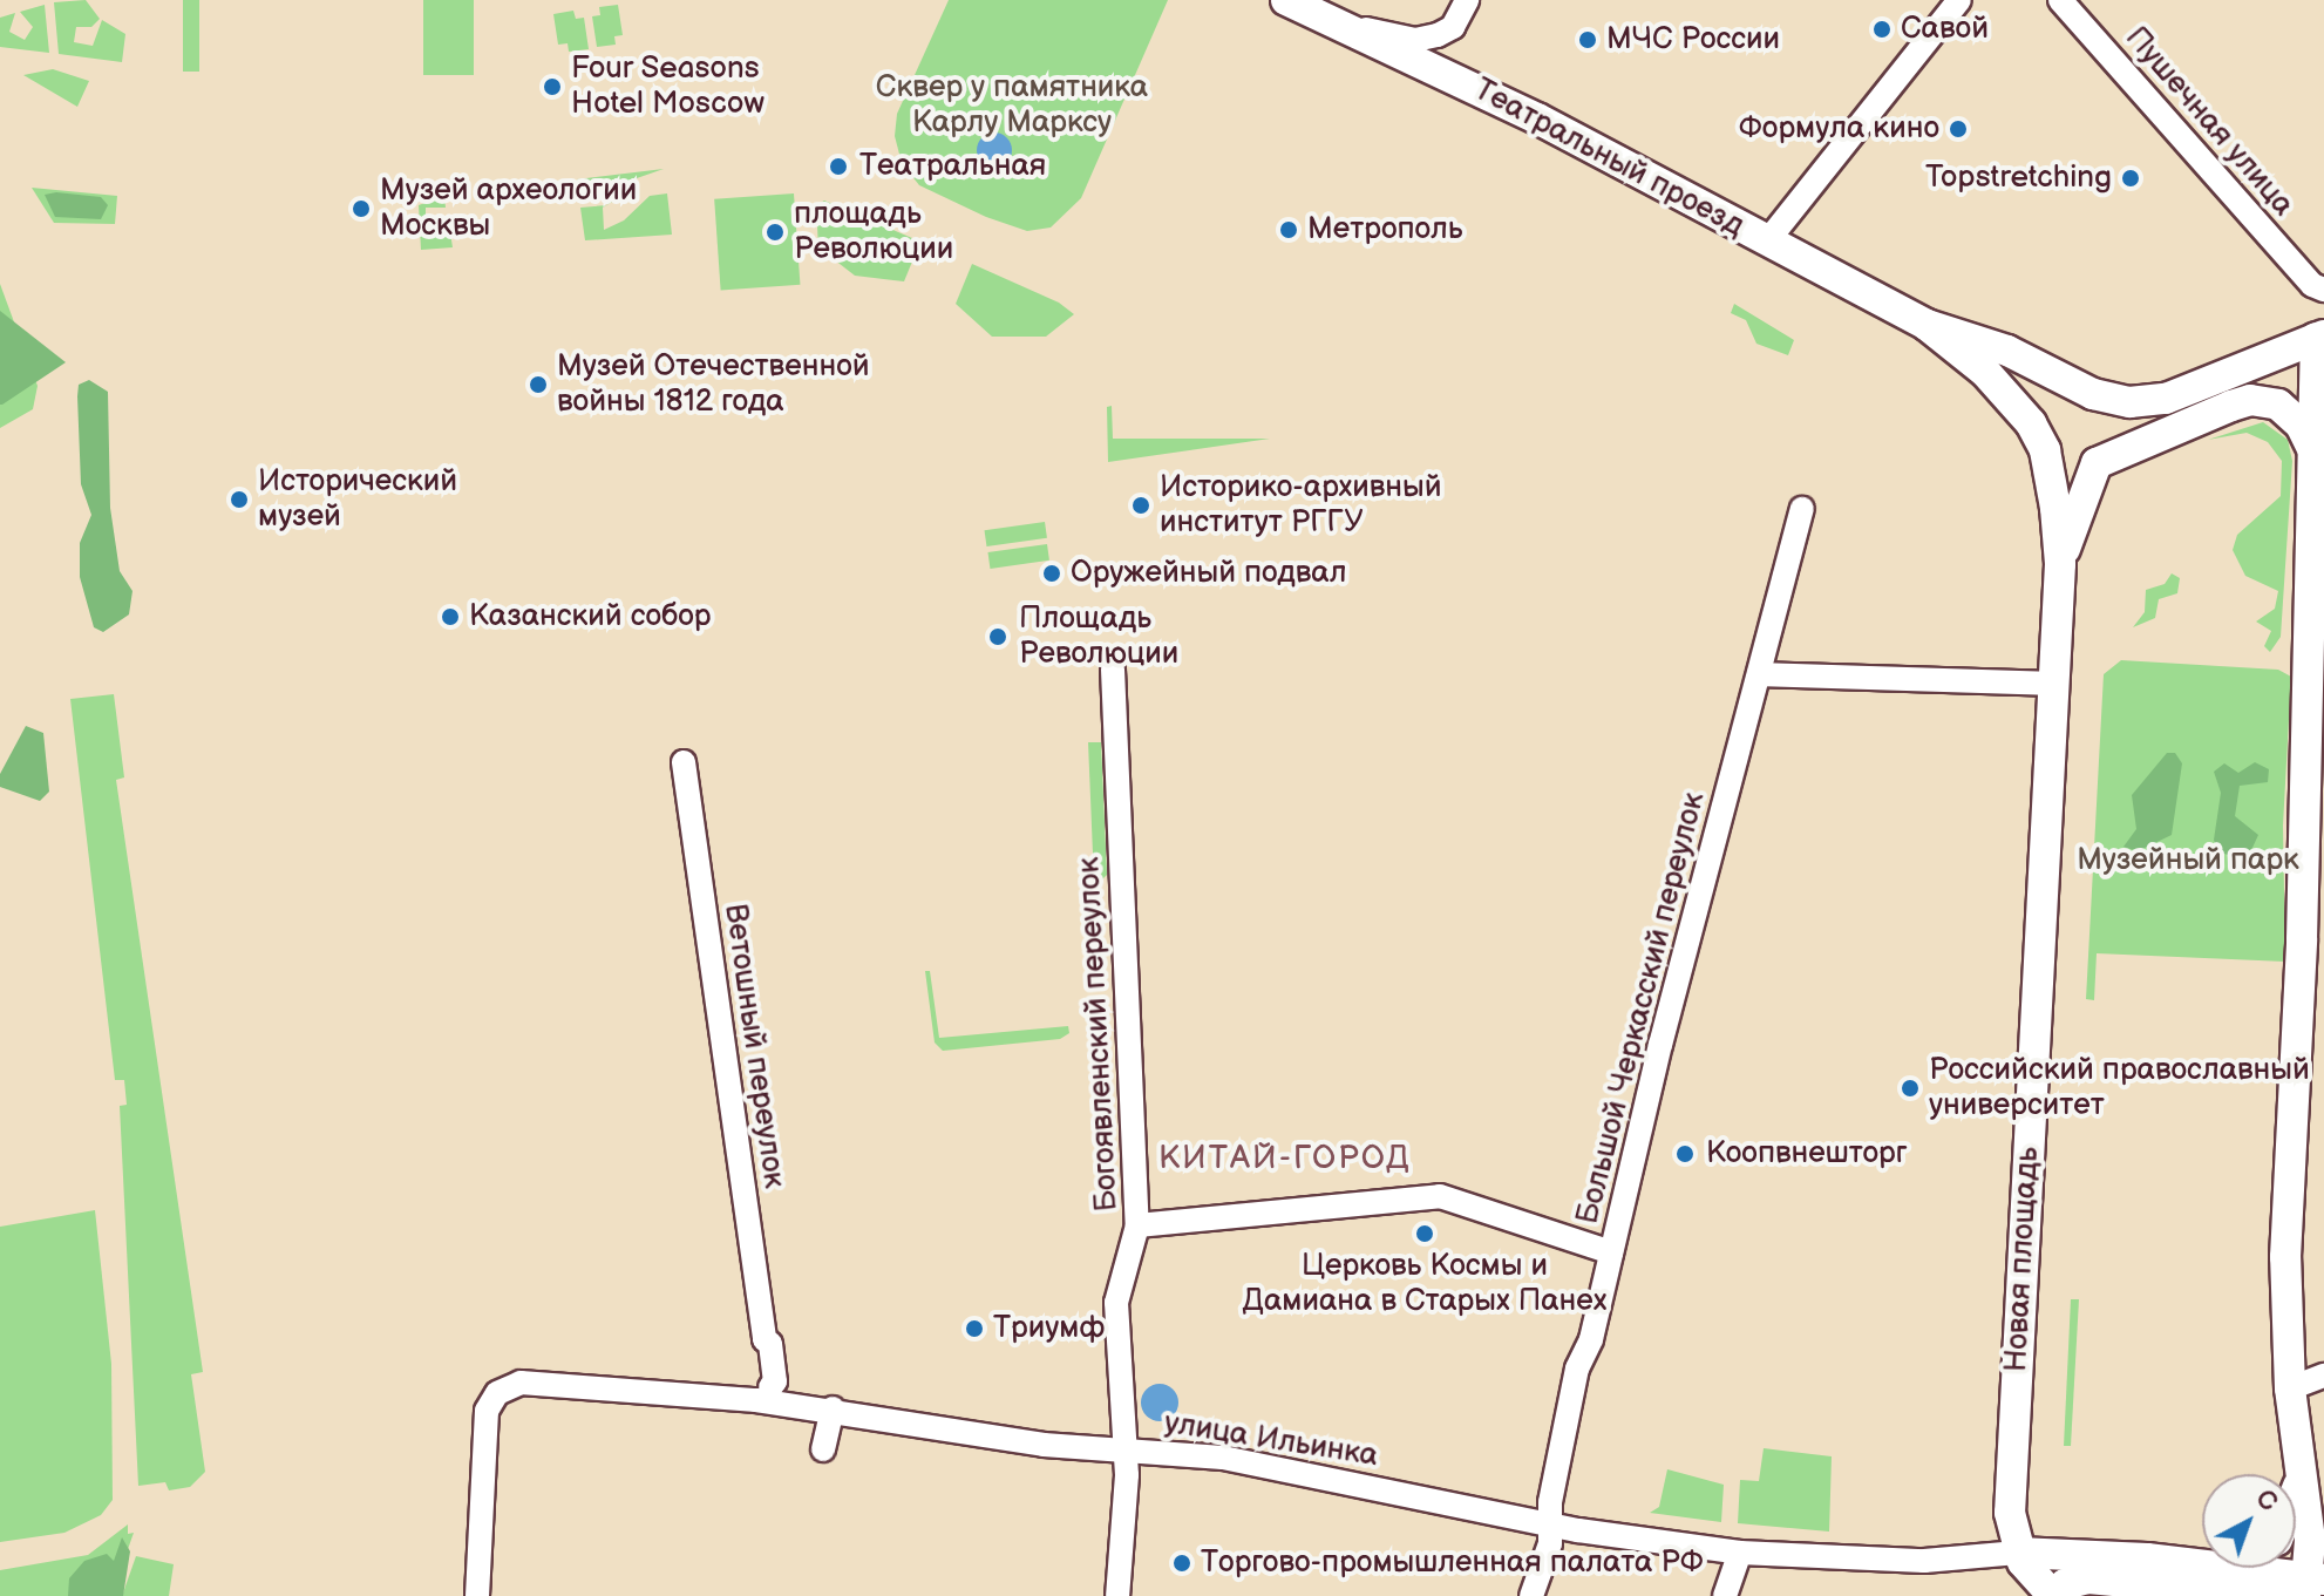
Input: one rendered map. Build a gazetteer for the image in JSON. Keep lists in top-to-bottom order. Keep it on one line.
{"streets":{"main road":["Театральный проезд","Новая площадь"],"street":["Пушечная улица","Большой Черкасский переулок","Богоявленский переулок","Ветошный переулок","улица Ильинка"]},"crossings":[["Большой Черкасский переулок","улица Ильинка"],["Богоявленский переулок","улица Ильинка"],["Ветошный переулок","улица Ильинка"],["Новая площадь","улица Ильинка"]],"districts":["КИТАЙ-ГОРОД"],"parks":["Сквер у памятника Карлу Марксу","Музейный парк"],"places":["Савой","МЧС России","Four Seasons Hotel Moscow","Формула кино","Театральная","Topstretching","Музей археологии Москвы","Метрополь","площадь Революции","Музей Отечественной войны 1812 года","Исторический музей","Историко-архивный институт РГГУ","Оружейный подвал","Казанский собор","Площадь Революции","Российский православный университет","Коопвнешторг","Церковь Космы и Дамиана в Старых Панех","Триумф","Торгово-промышленная палата РФ"],"north":"top right"}
